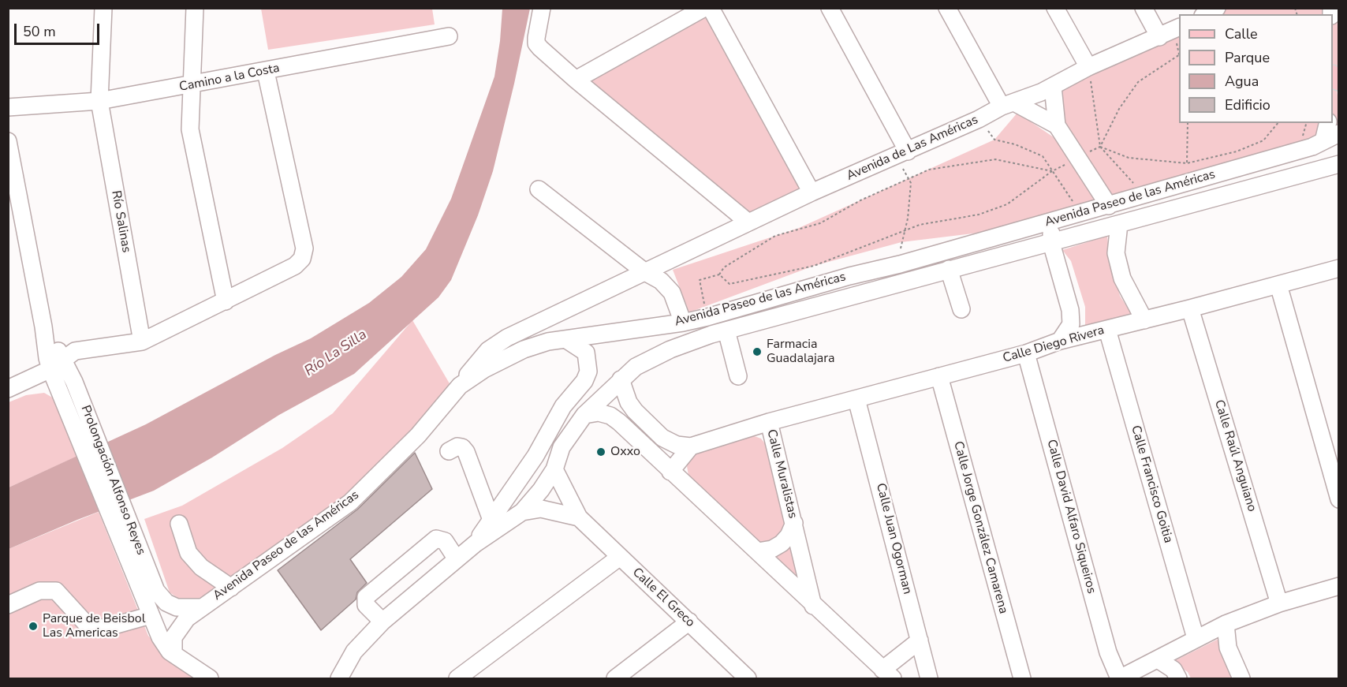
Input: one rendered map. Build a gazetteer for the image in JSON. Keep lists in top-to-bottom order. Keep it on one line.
{"streets":{"street":["Camino a la Costa","Avenida de Las Américas","Avenida Paseo de las Américas","Río Salinas","Calle Diego Rivera","Calle Raúl Anguiano","Calle Muralistas","Prolongación Alfonso Reyes","Calle Francisco Goitia","Calle David Alfaro Siqueiros","Calle Jorge González Camarena","Calle Juan Ogorman","Calle El Greco"]},"crossings":[["Camino a la Costa","Río Salinas"],["Avenida Paseo de las Américas","Prolongación Alfonso Reyes"],["Avenida Paseo de las Américas","Calle El Greco"],["Calle Diego Rivera","Calle Raúl Anguiano"],["Calle Diego Rivera","Calle Muralistas"],["Calle Diego Rivera","Calle Francisco Goitia"],["Calle Diego Rivera","Calle David Alfaro Siqueiros"],["Calle Diego Rivera","Calle Jorge González Camarena"],["Calle Diego Rivera","Calle Juan Ogorman"]],"water":["Río La Silla"],"places":["Farmacia Guadalajara","Oxxo","Parque de Beisbol Las Americas"],"legend":["Calle","Parque","Agua","Edificio"],"scale_bar":"50 m"}
